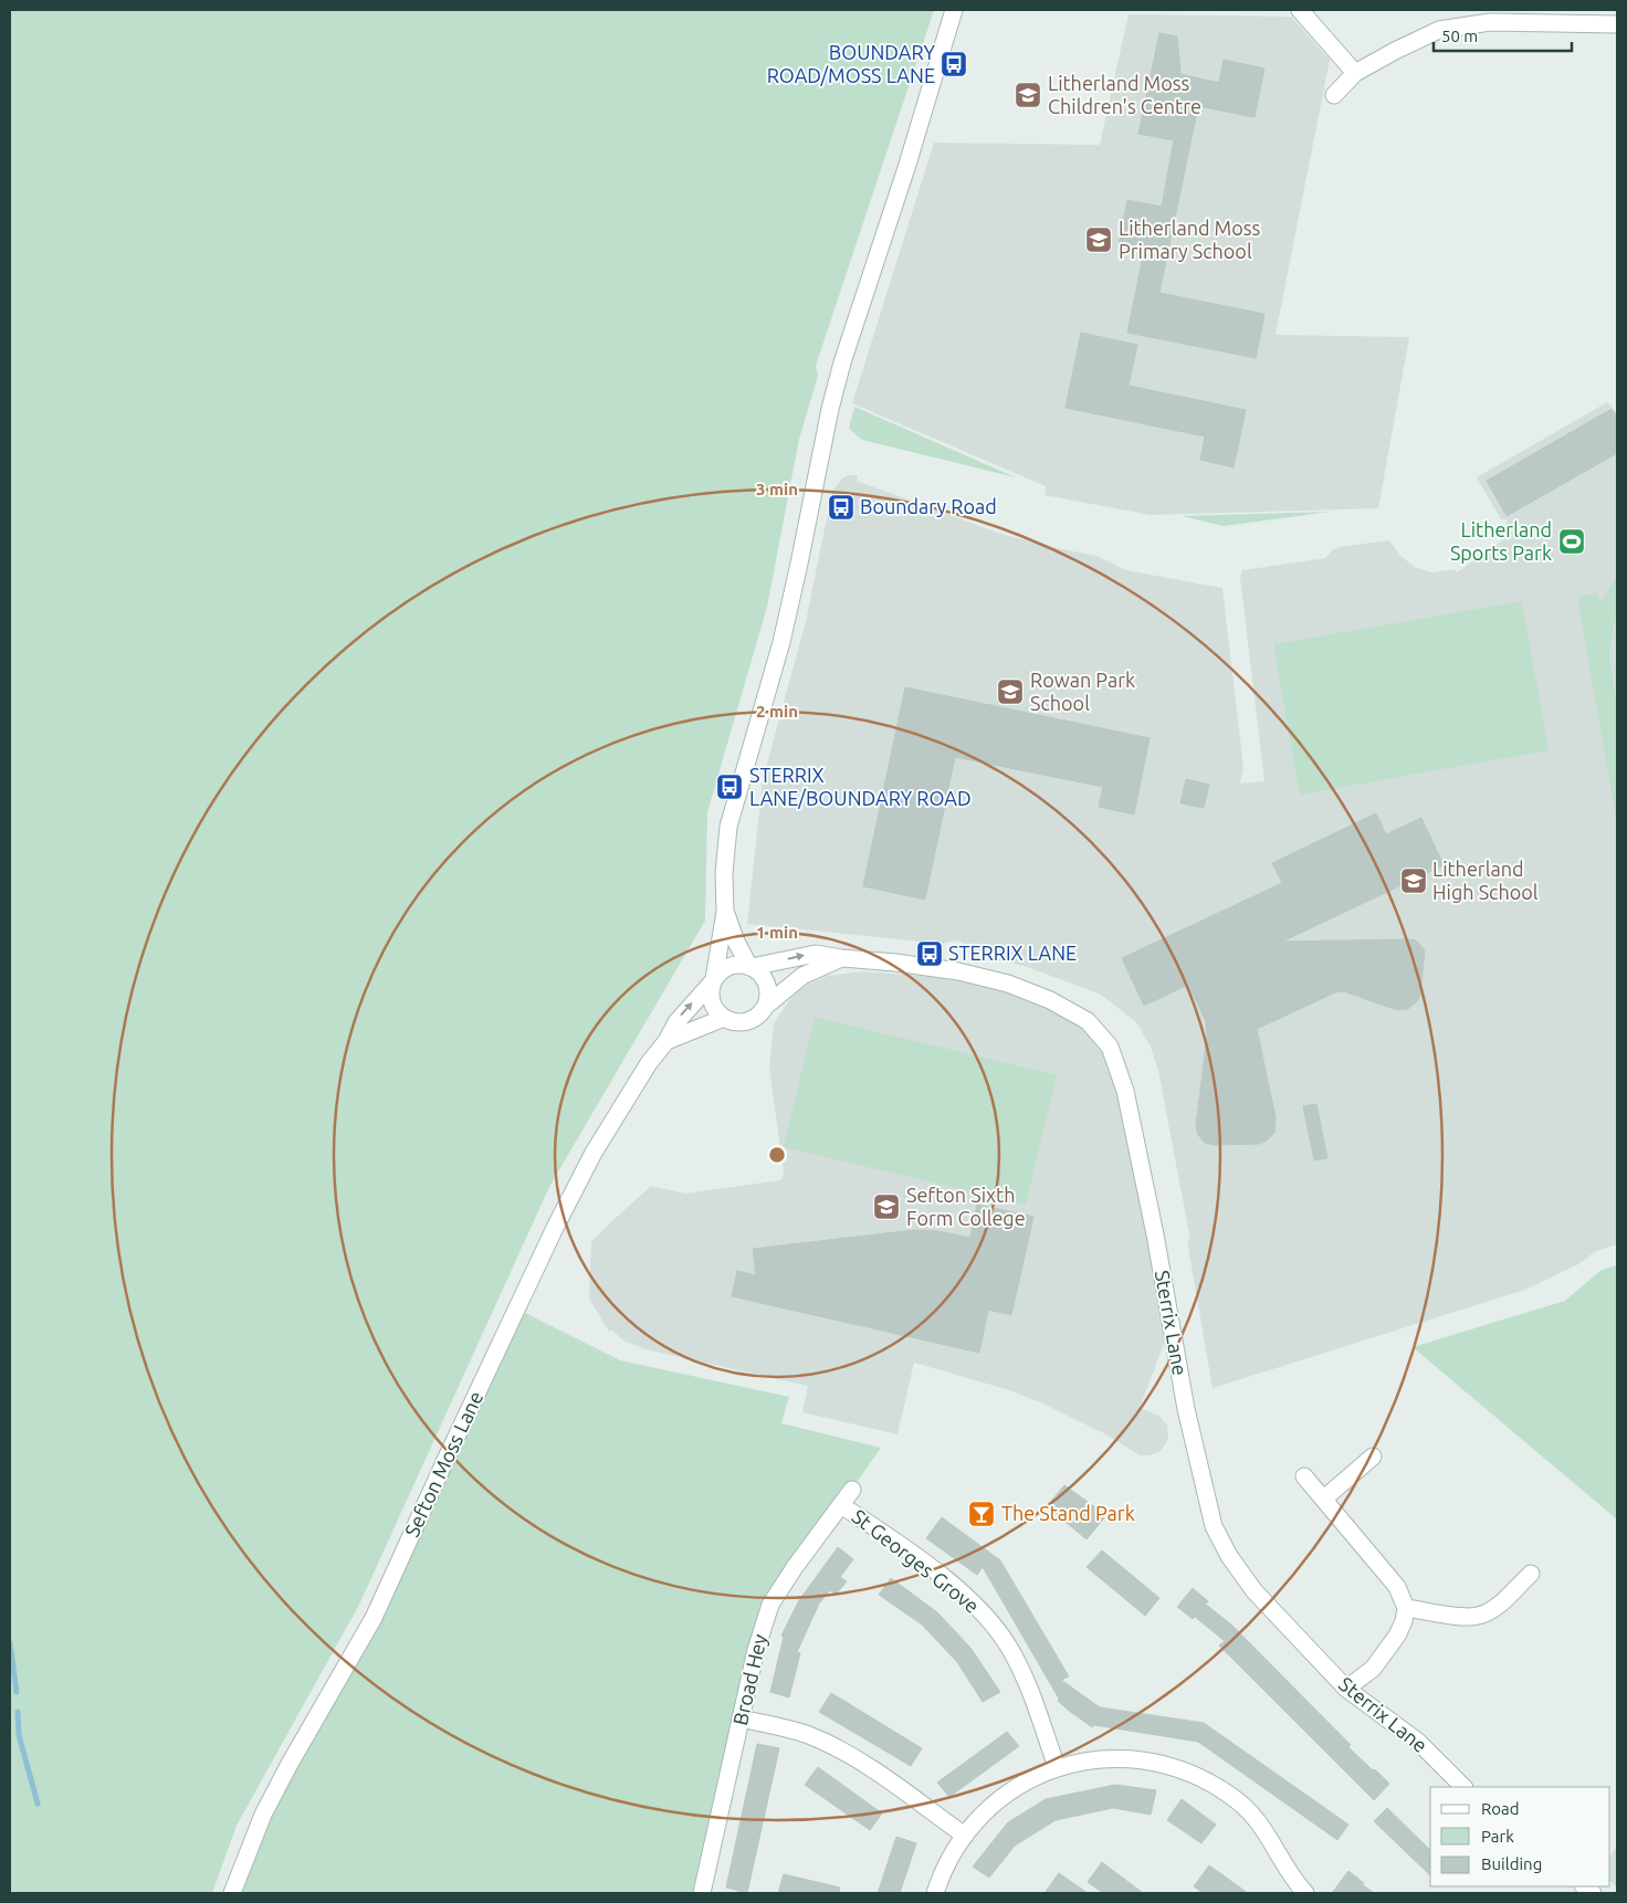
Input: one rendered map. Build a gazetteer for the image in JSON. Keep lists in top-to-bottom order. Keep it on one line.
{"streets":{"street":["Sterrix Lane","Sefton Moss Lane","St Georges Grove","Broad Hey"]},"crossings":[["Sterrix Lane","Sefton Moss Lane"],["St Georges Grove","Broad Hey"]],"places":{"bus stop":["BOUNDARY ROAD/MOSS LANE","Boundary Road","STERRIX LANE/BOUNDARY ROAD","STERRIX LANE"],"school or university":["Litherland Moss Children's Centre","Litherland Moss Primary School","Rowan Park School","Litherland High School","Sefton Sixth Form College"],"sports":["Litherland Sports Park"],"bar":["The Stand Park"]},"legend":["Road","Park","Building"],"scale_bar":"50 m","rings":["3 min","2 min","1 min"]}
